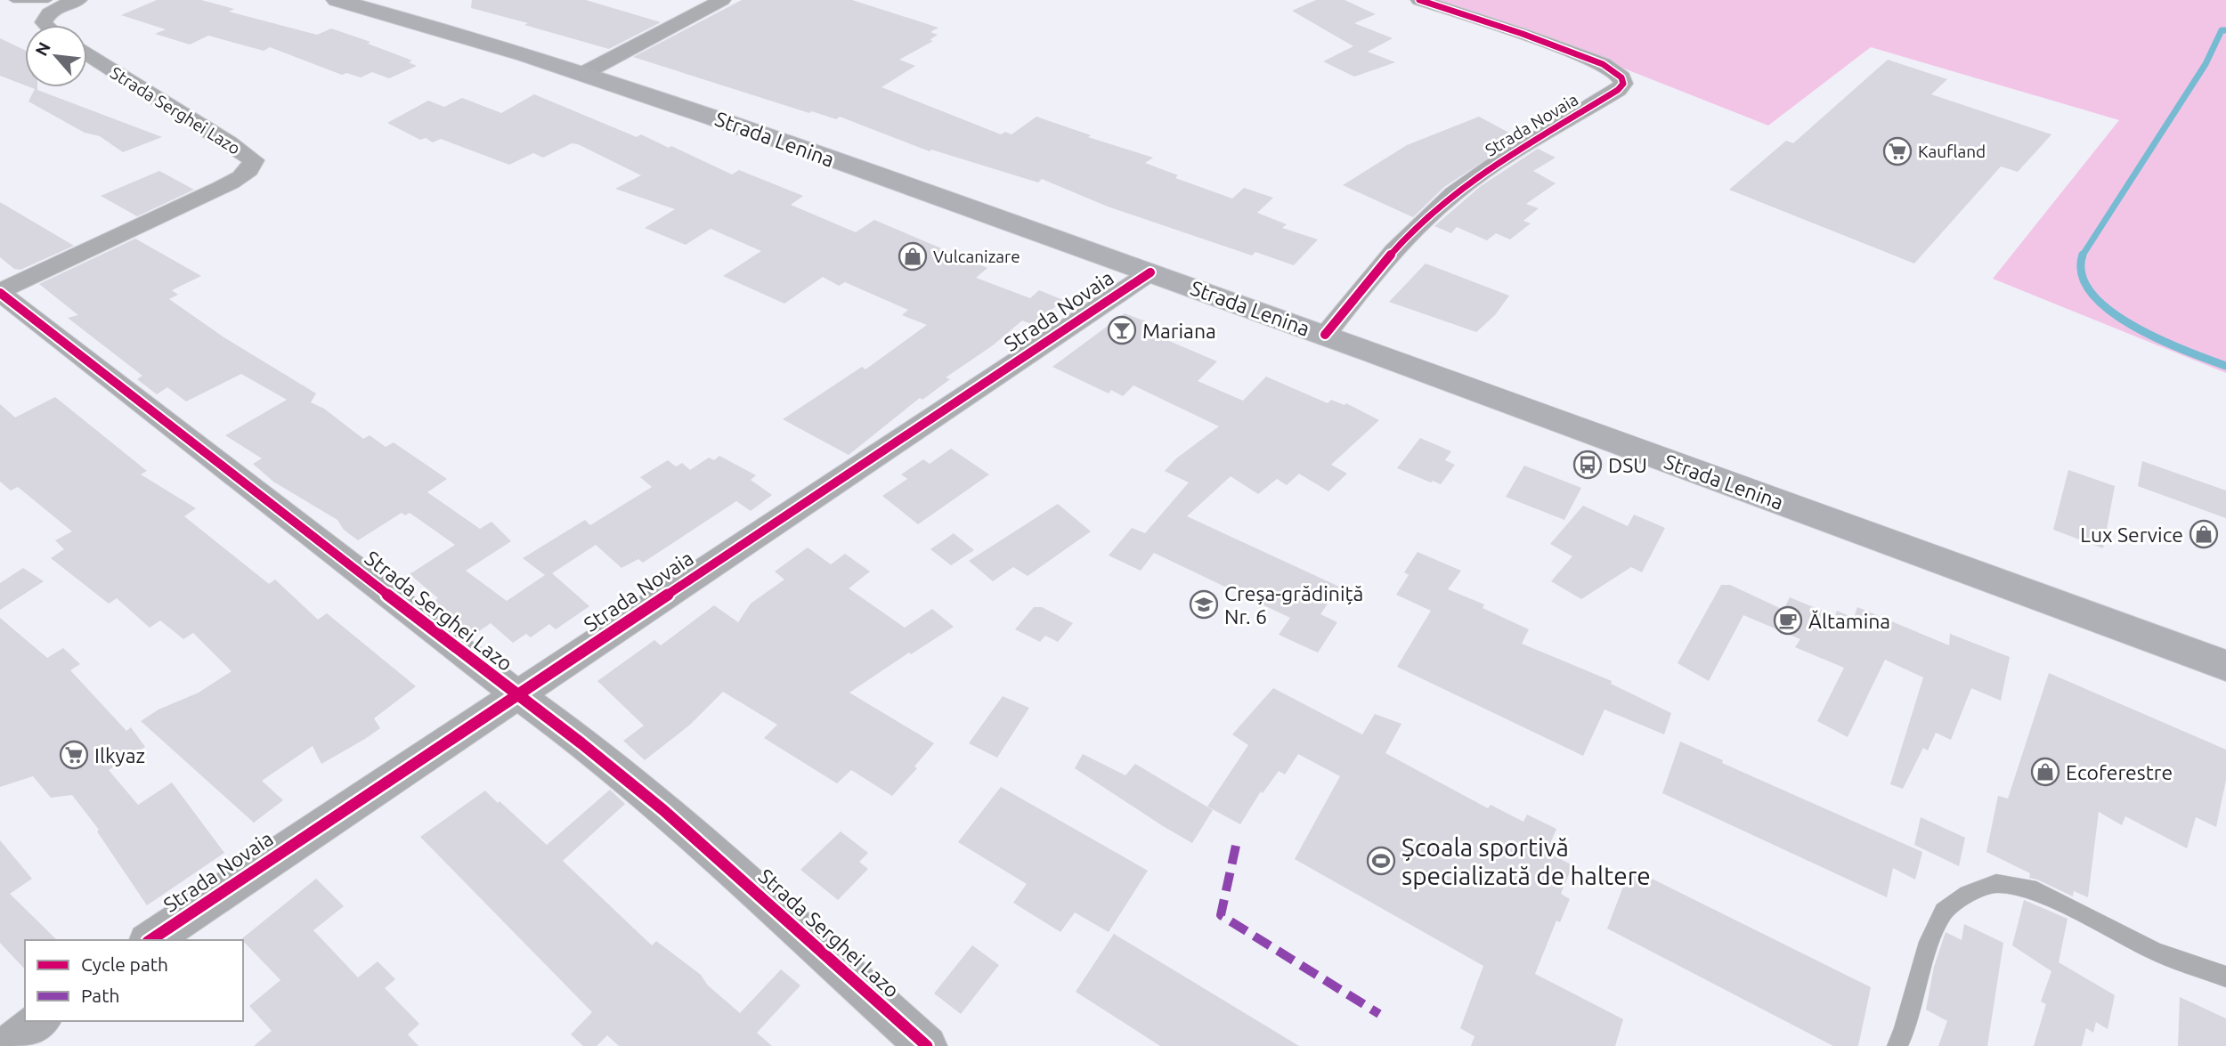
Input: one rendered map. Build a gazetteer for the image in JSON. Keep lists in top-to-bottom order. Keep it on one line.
{"streets":{"main road":["Strada Lenina"],"street":["Strada Serghei Lazo","Strada Novaia"]},"crossings":[["Strada Serghei Lazo","Strada Novaia"],["Strada Novaia","Strada Lenina"]],"places":{"supermarket":["Kaufland","Ilkyaz"],"shop":["Vulcanizare","Lux Service","Ecoferestre"],"bar":["Mariana"],"bus stop":["DSU"],"school or university":["Creșa-grădiniță Nr. 6"],"cafe":["Ăltamina"],"sports":["Școala sportivă specializată de haltere"]},"legend":["Cycle path","Path"],"north":"top left"}
